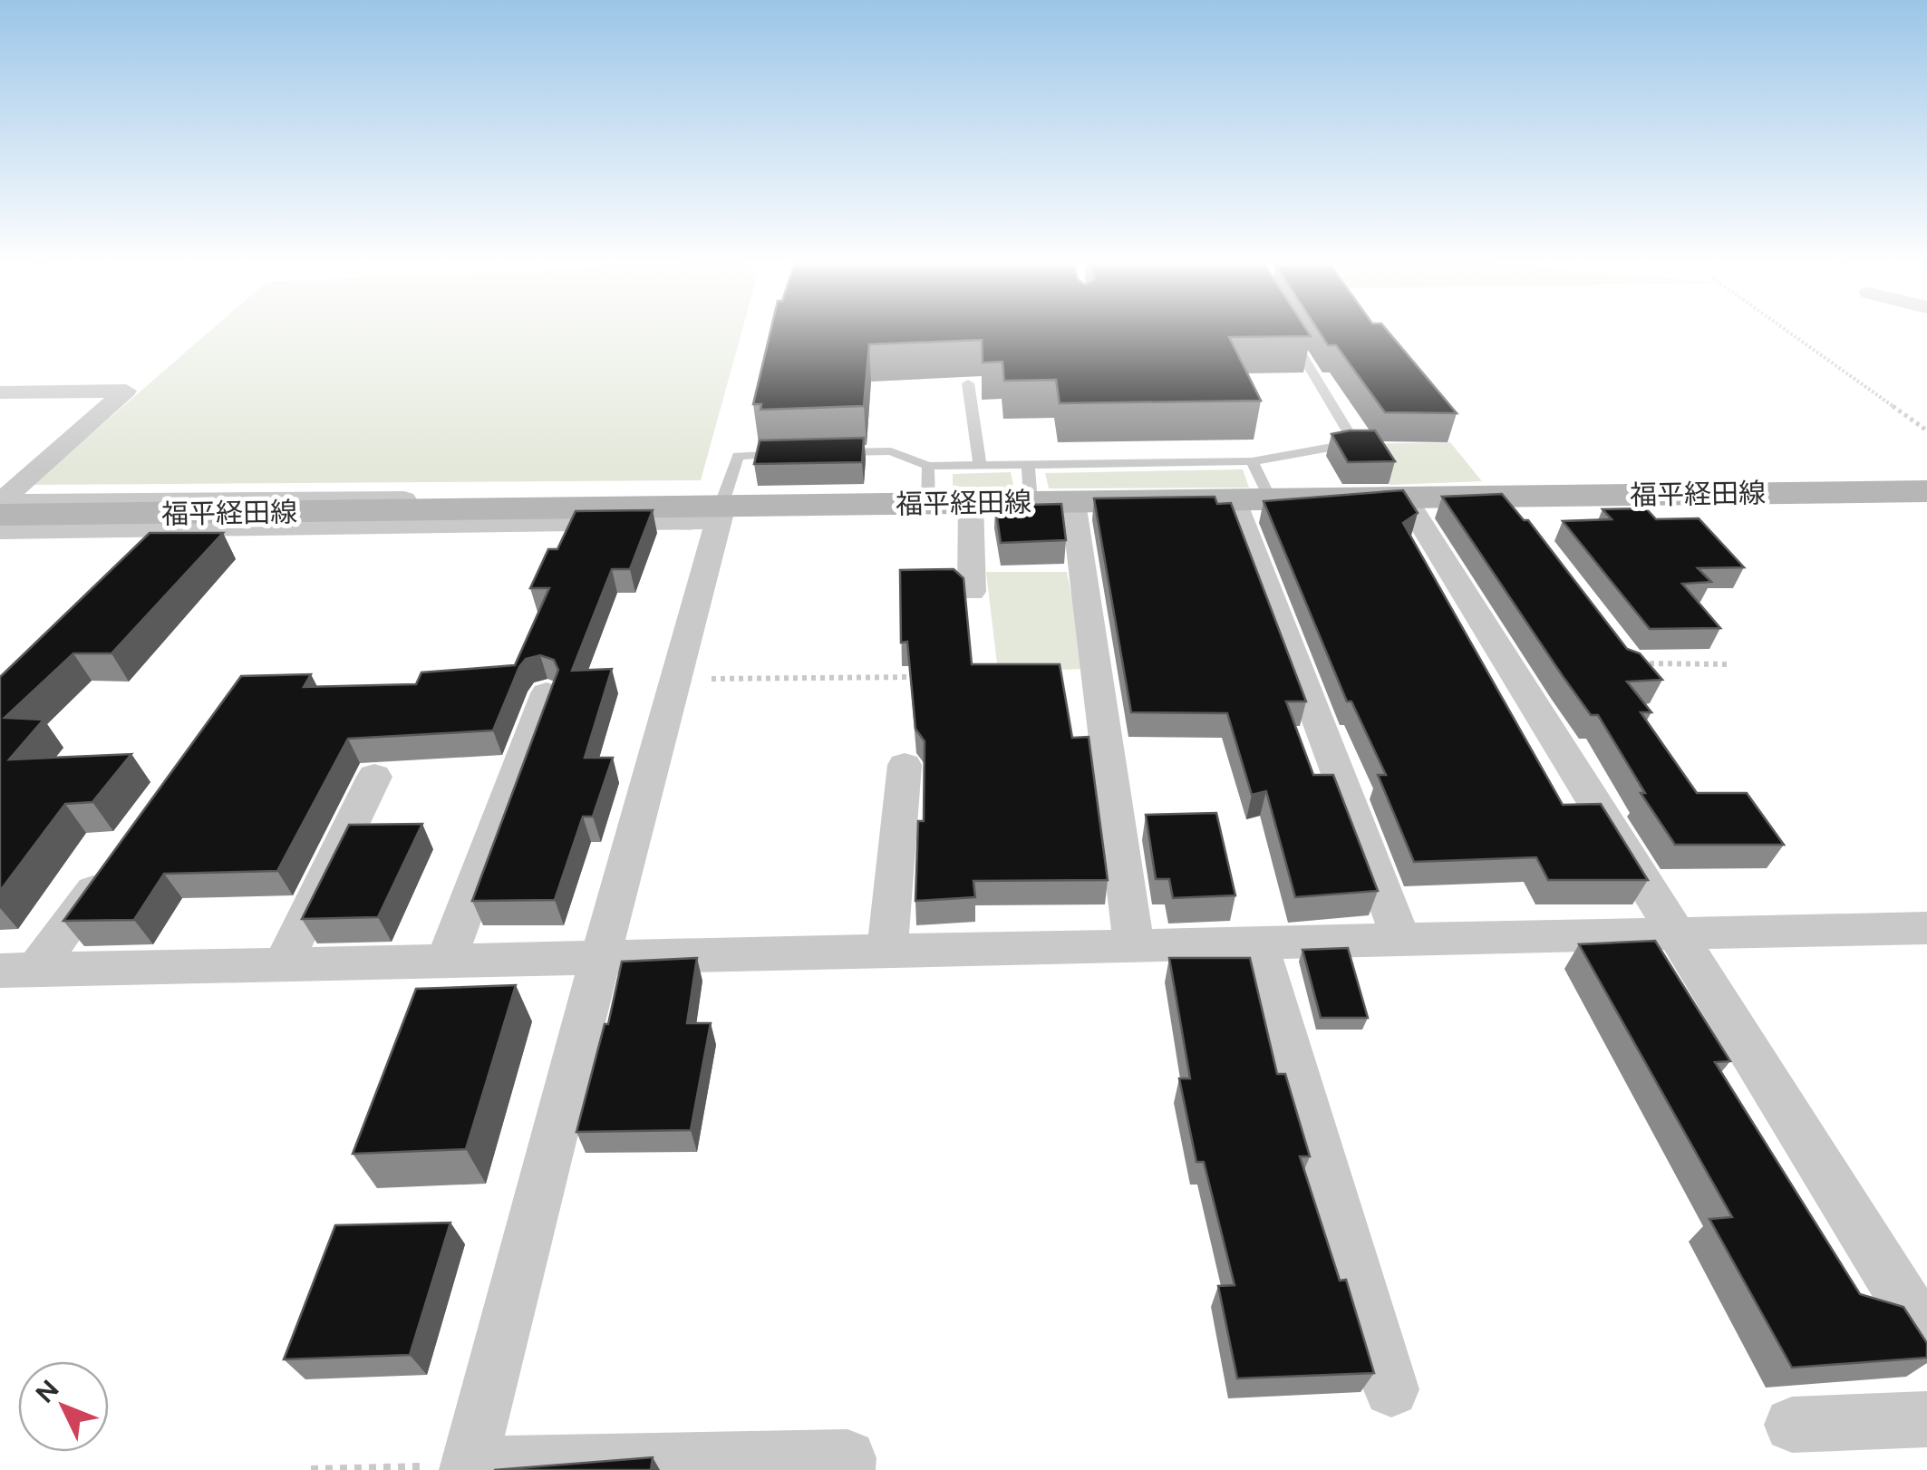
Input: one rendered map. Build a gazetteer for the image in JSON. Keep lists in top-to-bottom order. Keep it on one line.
{"streets":{"main road":["福平経田線"]},"north":"top left"}
